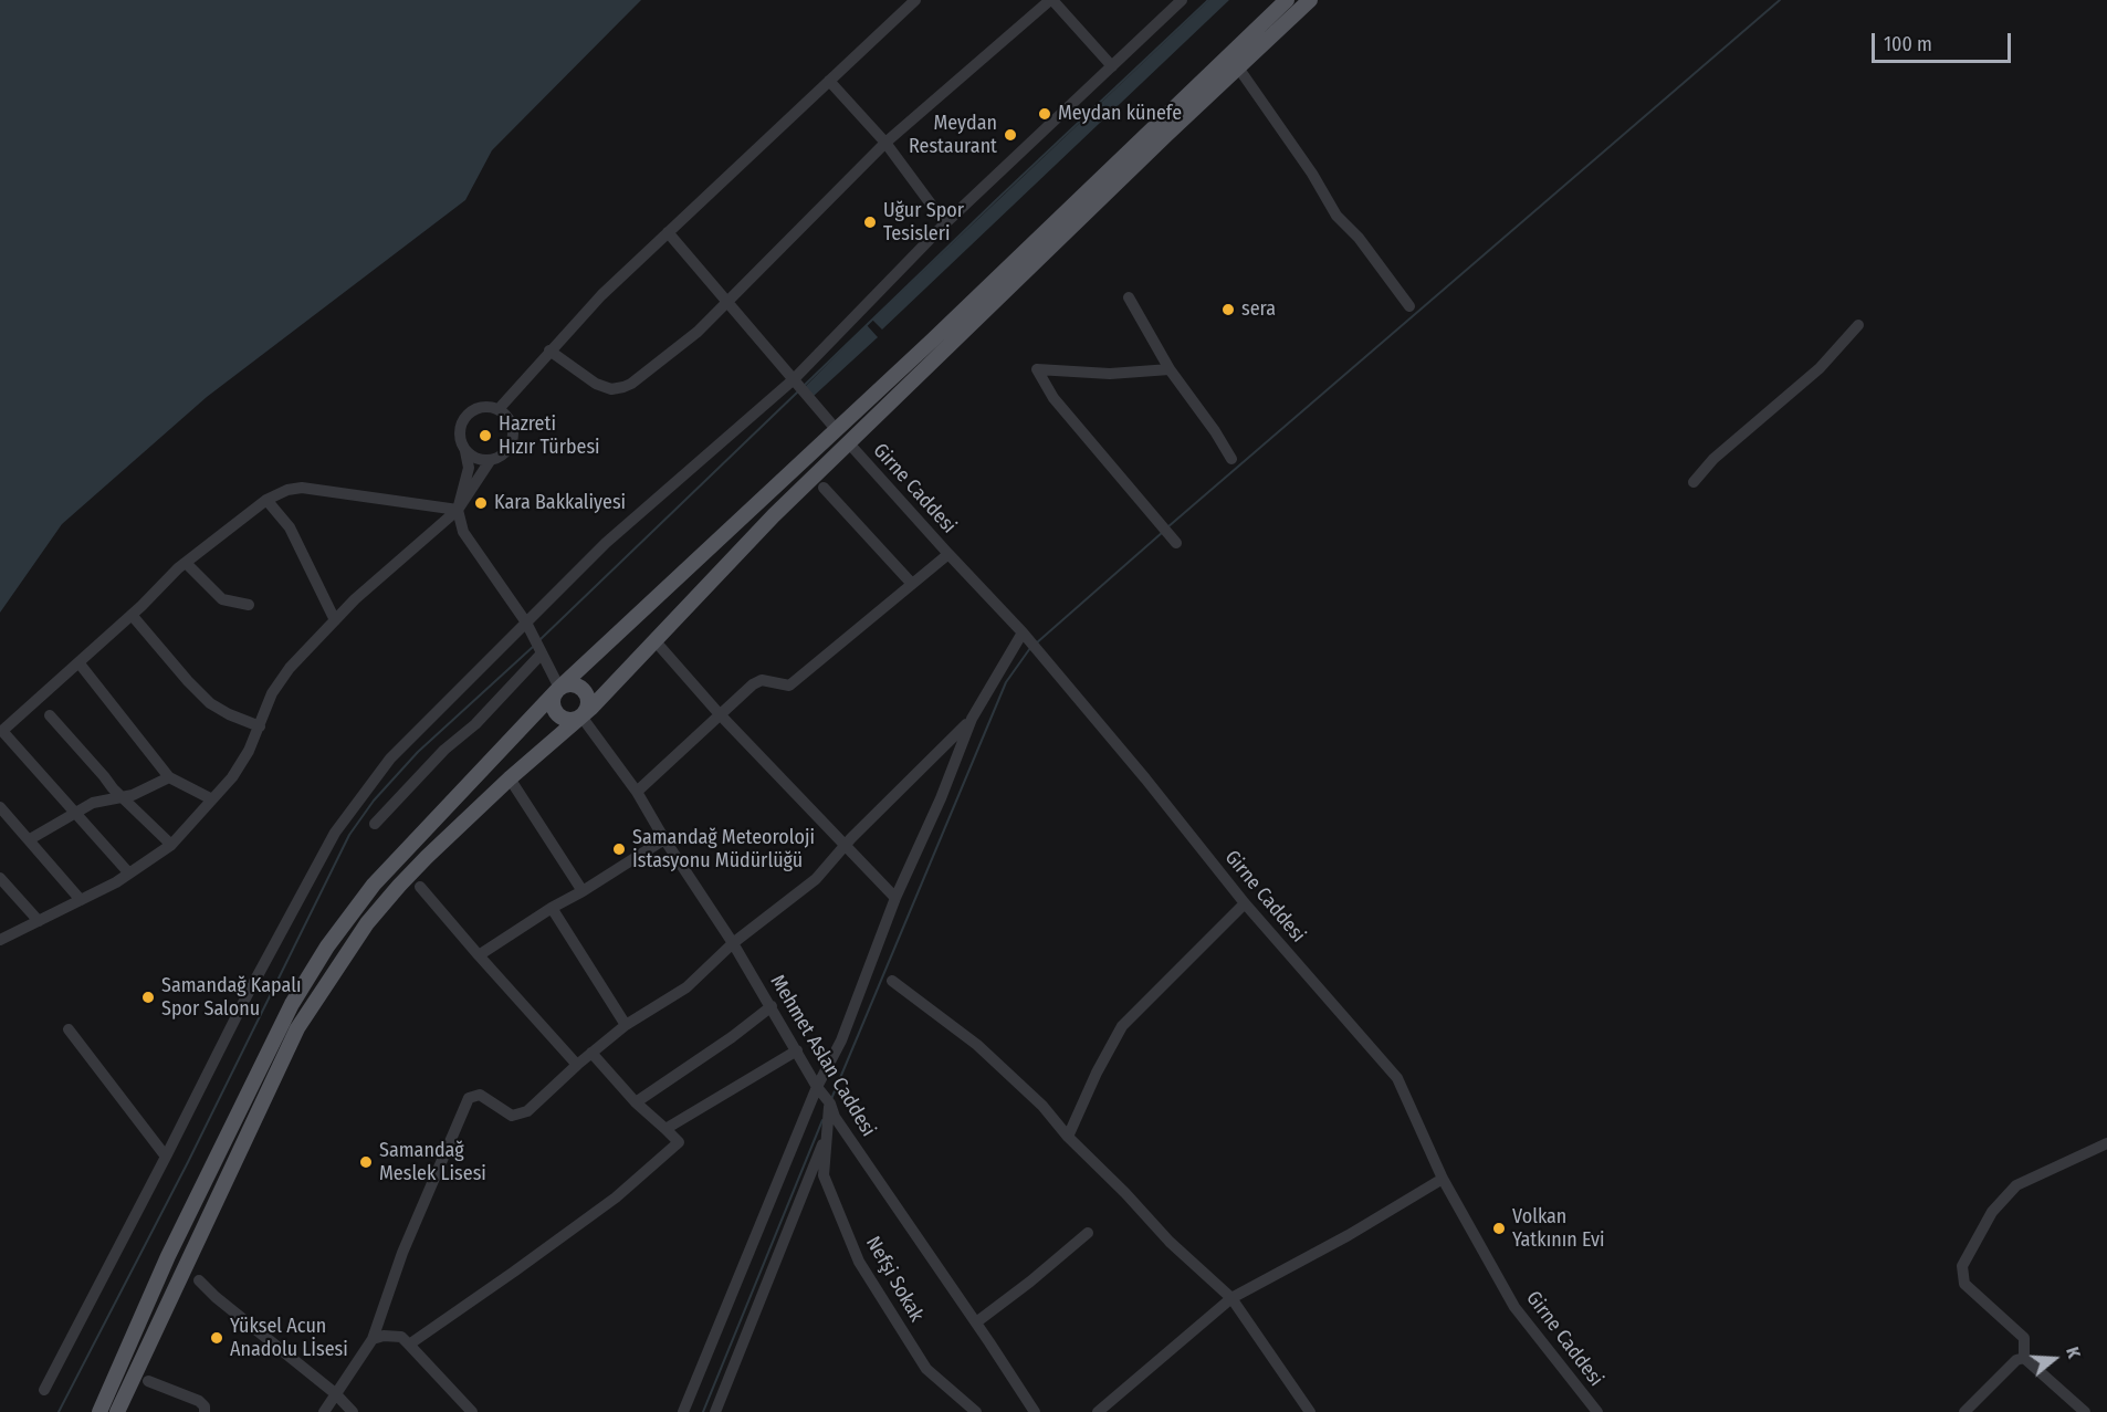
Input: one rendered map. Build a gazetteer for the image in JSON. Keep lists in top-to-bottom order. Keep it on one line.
{"streets":{"street":["Girne Caddesi","Mehmet Aslan Caddesi","Nefşi Sokak"]},"crossings":[["Mehmet Aslan Caddesi","Nefşi Sokak"]],"places":["Meydan künefe","Meydan Restaurant","Uğur Spor Tesisleri","sera","Hazreti Hızır Türbesi","Kara Bakkaliyesi","Samandağ Meteoroloji İstasyonu Müdürlüğü","Samandağ Kapalı Spor Salonu","Samandağ Meslek Lisesi","Volkan Yatkının Evi","Yüksel Acun Anadolu Lİsesi"],"scale_bar":"100 m","north":"right"}
